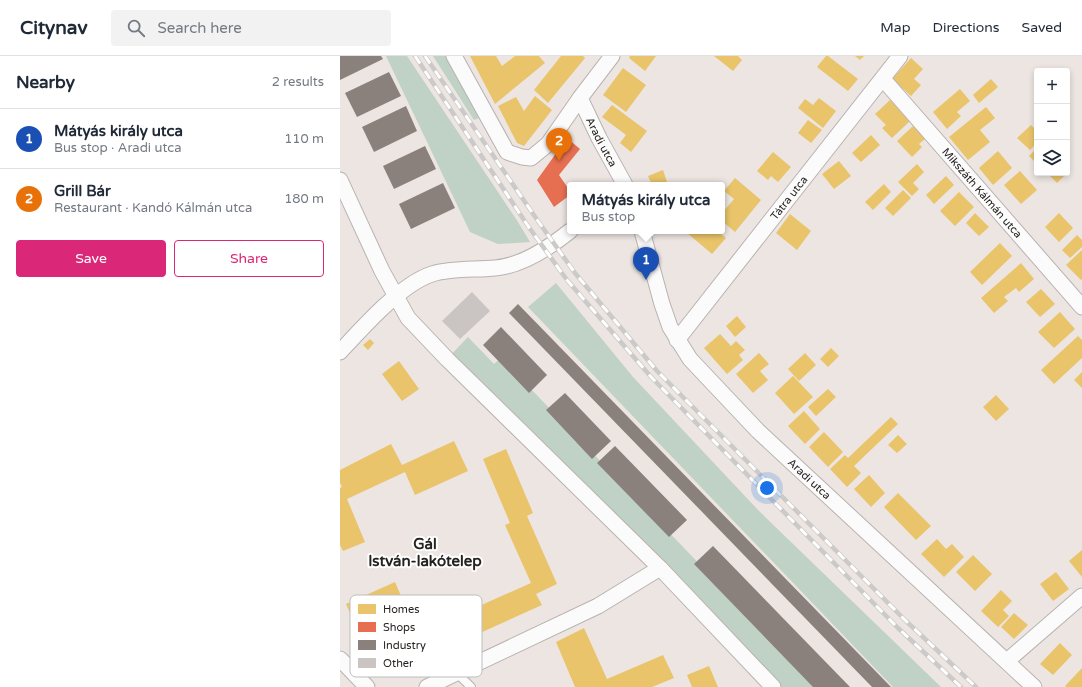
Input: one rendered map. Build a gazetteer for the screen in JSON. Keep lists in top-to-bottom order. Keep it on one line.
{"streets":{"street":["Aradi utca","Mikszáth Kálmán utca","Tátra utca"]},"crossings":[["Aradi utca","Tátra utca"],["Mikszáth Kálmán utca","Tátra utca"]],"districts":["Gál István-lakótelep"],"legend":["Homes","Shops","Industry","Other"],"page":{"header":"Citynav","search":"Search here","nav":["Map","Directions","Saved"],"heading":["Nearby","2 results"],"map_buttons":["+","−"],"list":[{"mark":"1","name":"Mátyás király utca","note":"Bus stop · Aradi utca","value":"110 m"},{"mark":"2","name":"Grill Bár","note":"Restaurant · Kandó Kálmán utca","value":"180 m"}],"pins":["2","1"],"popup":["Mátyás király utca","Bus stop"],"buttons":["Save","Share"]}}
